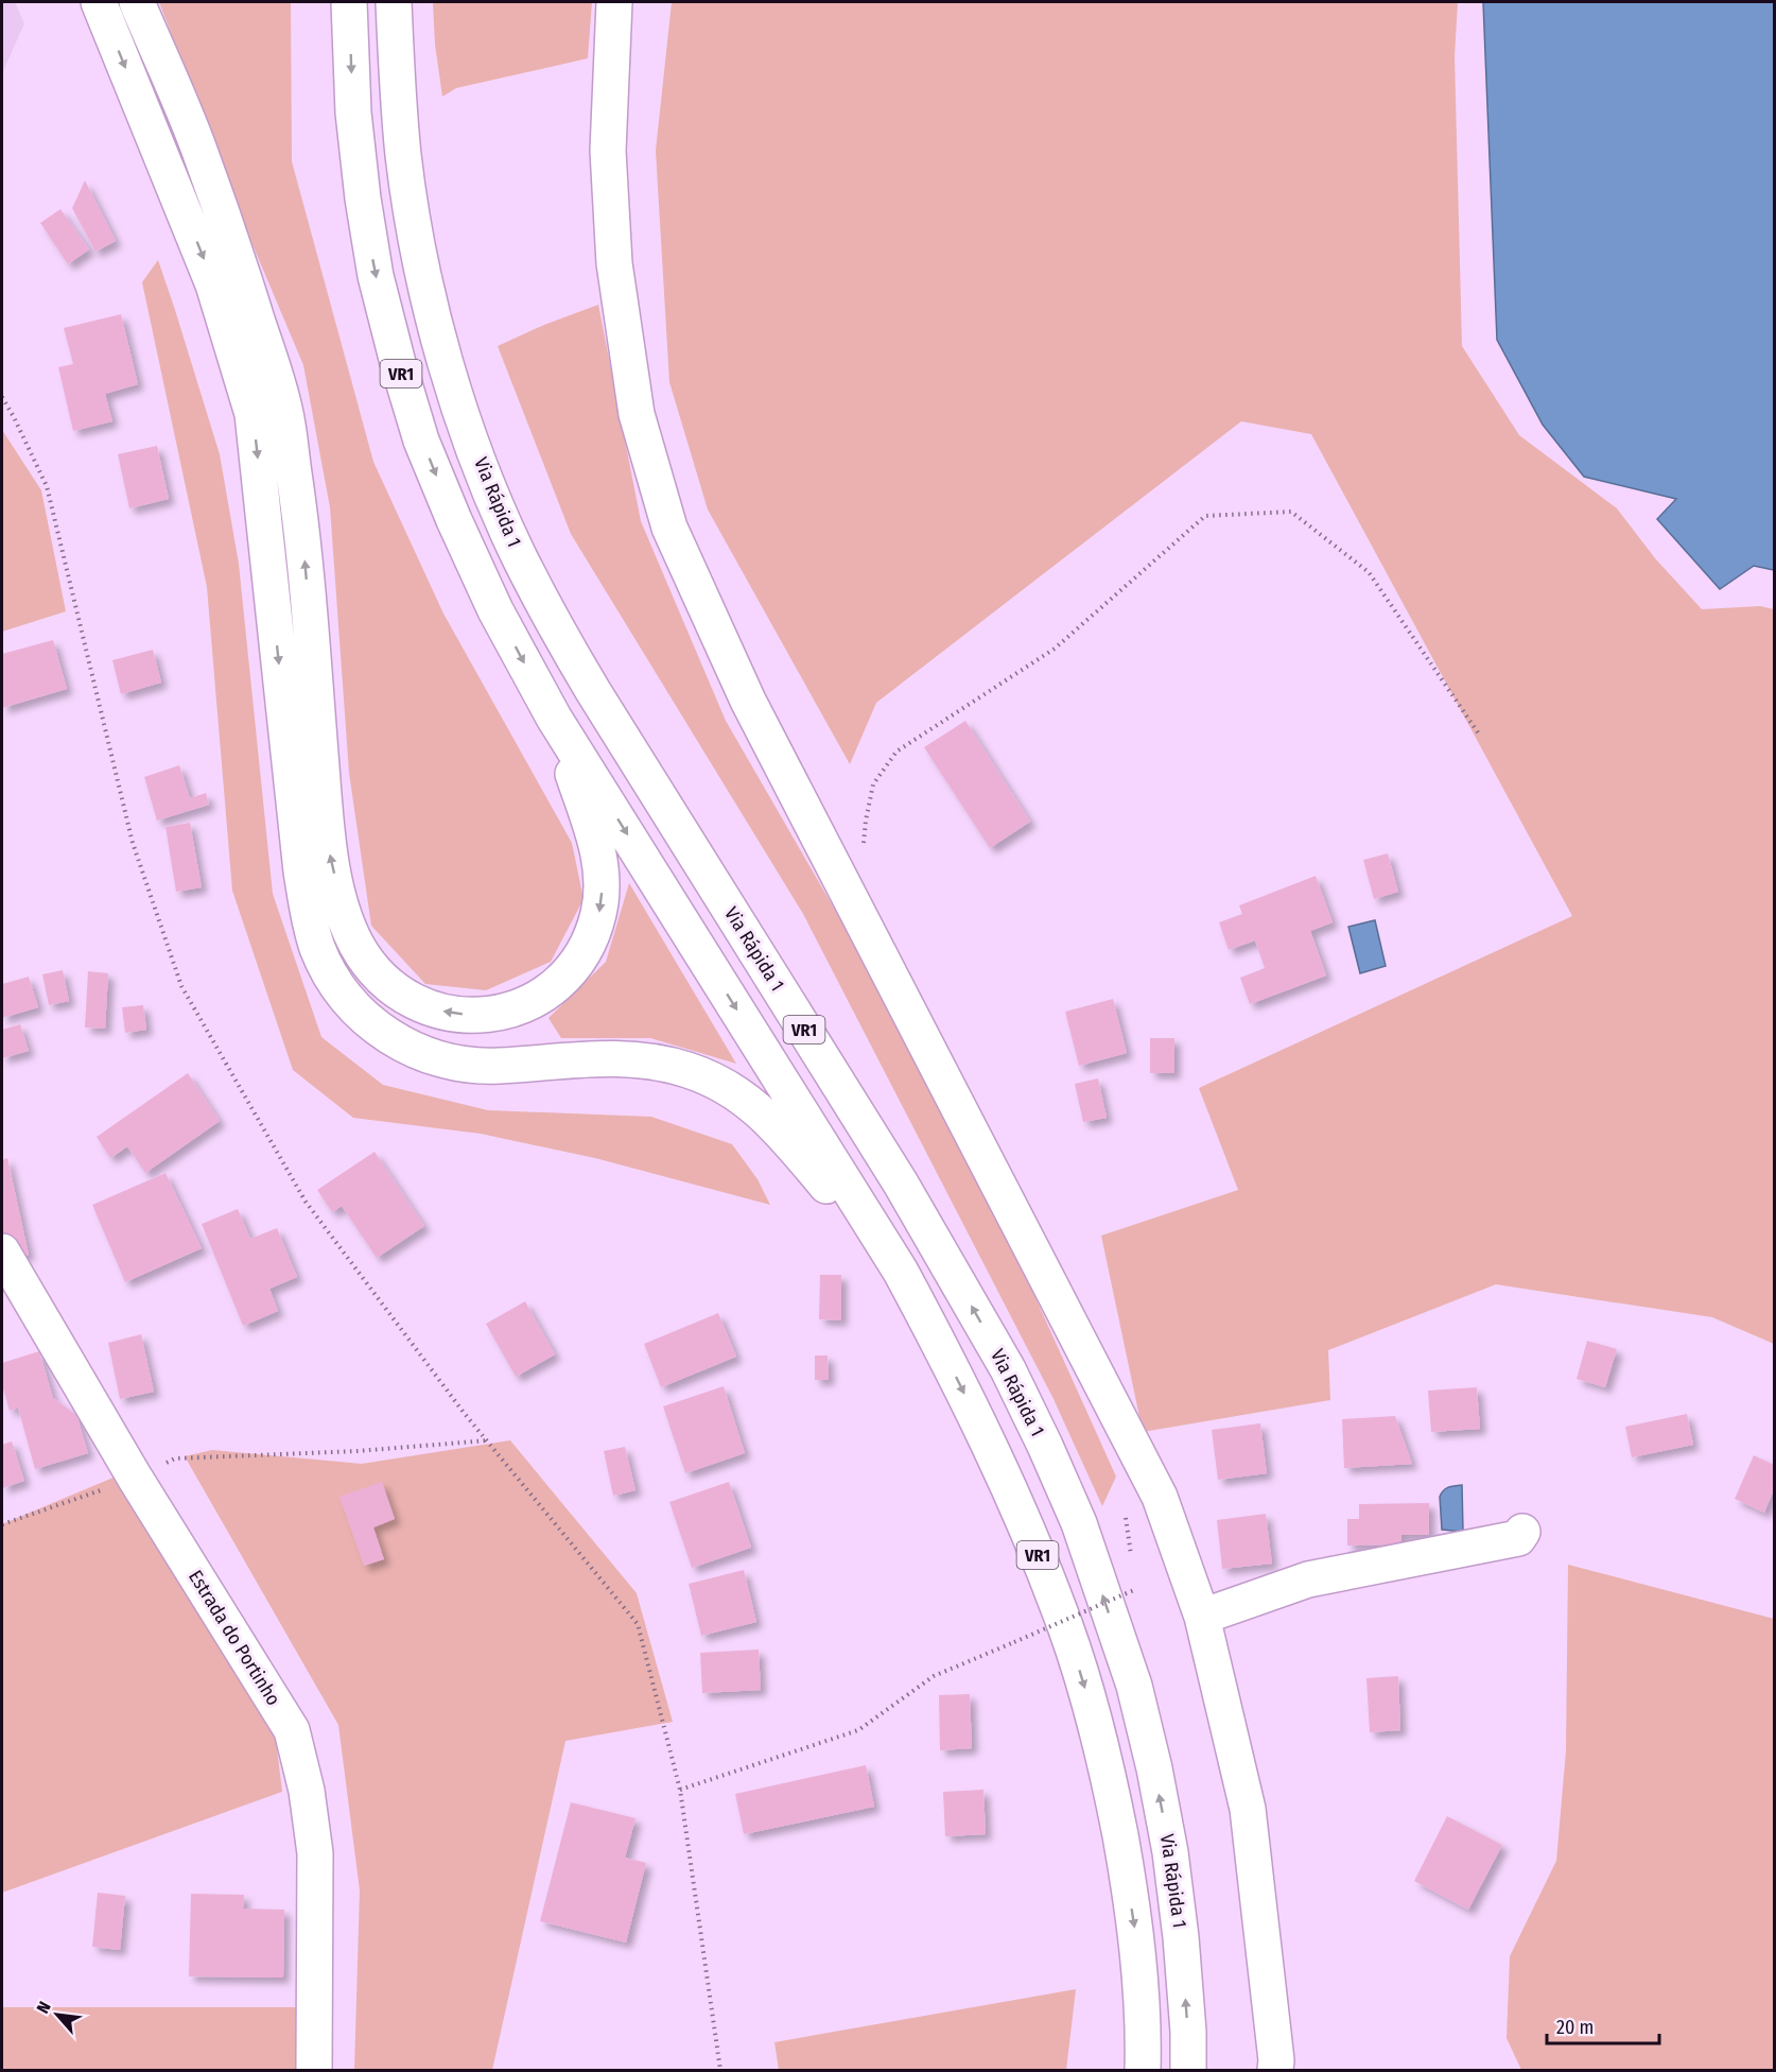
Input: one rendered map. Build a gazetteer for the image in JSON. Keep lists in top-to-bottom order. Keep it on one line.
{"streets":{"main road":["VR1","Via Rápida 1","Estrada do Portinho"]},"scale_bar":"20 m","north":"top left"}
